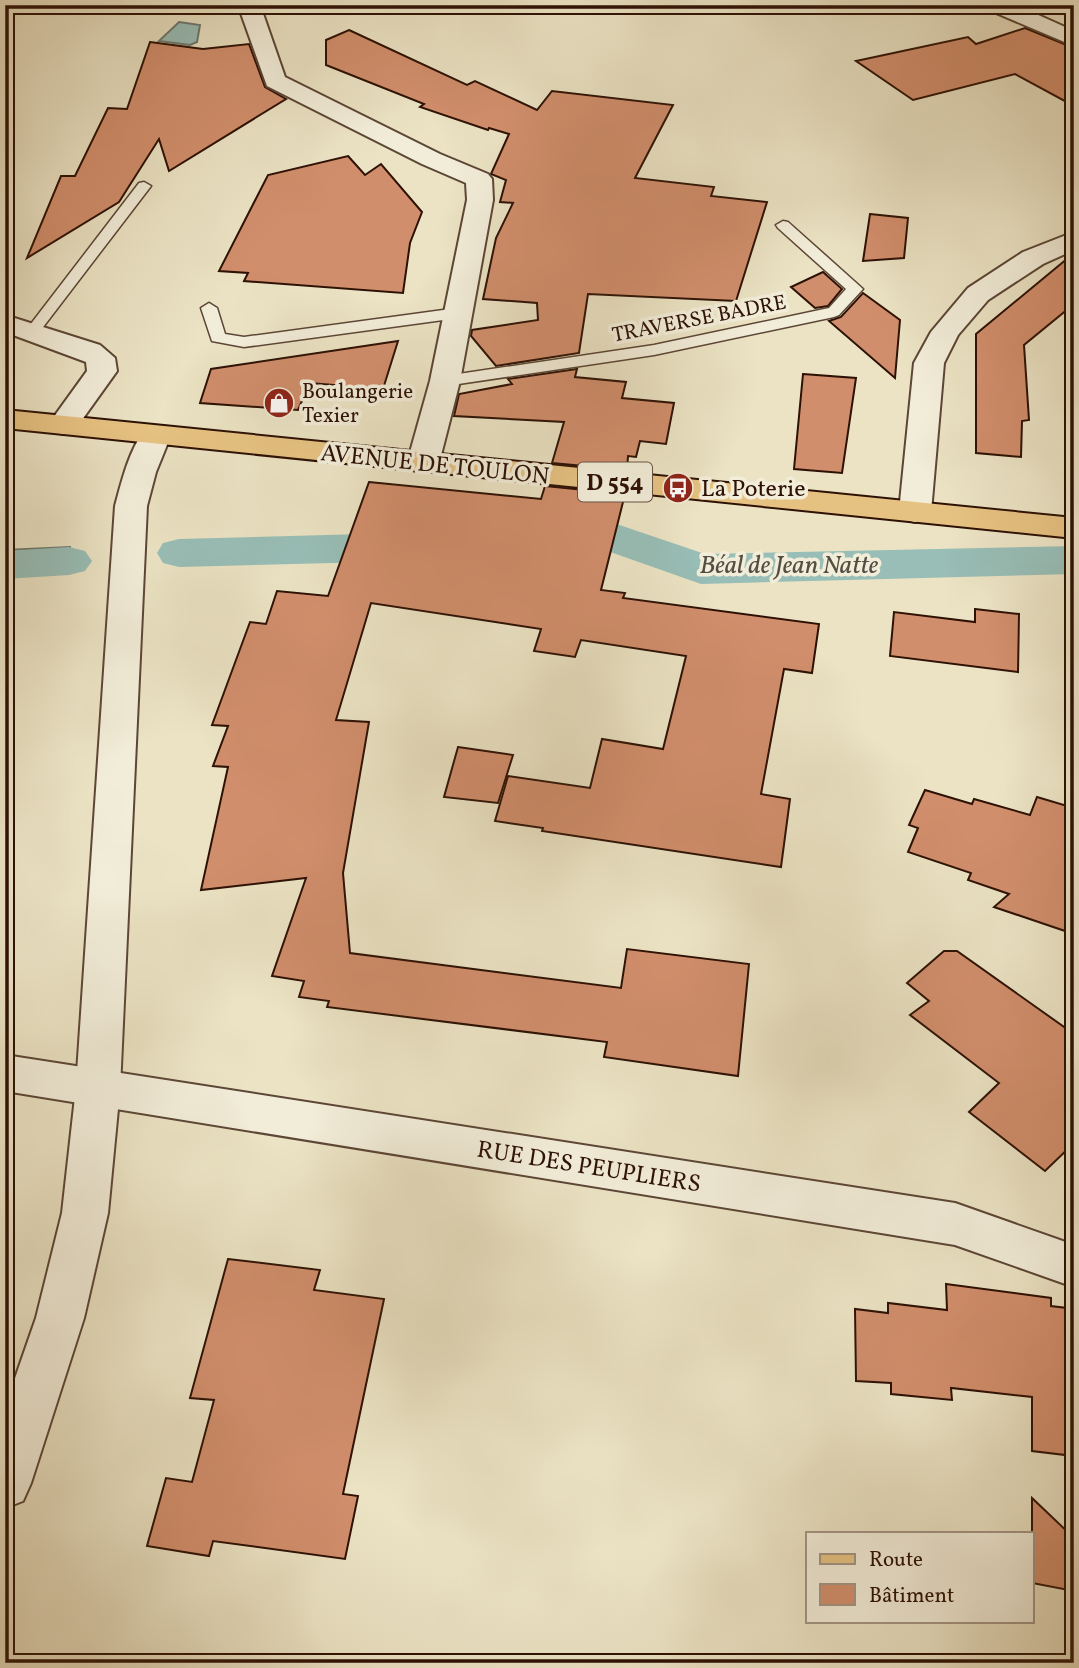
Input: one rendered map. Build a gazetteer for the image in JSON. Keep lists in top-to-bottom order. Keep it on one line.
{"streets":{"main road":["AVENUE DE TOULON","D 554"],"street":["RUE DES PEUPLIERS"],"lane":["TRAVERSE BADRE"]},"water":["Béal de Jean Natte"],"places":{"shop":["Boulangerie Texier"],"bus stop":["La Poterie"]},"legend":["Route","Bâtiment"]}
